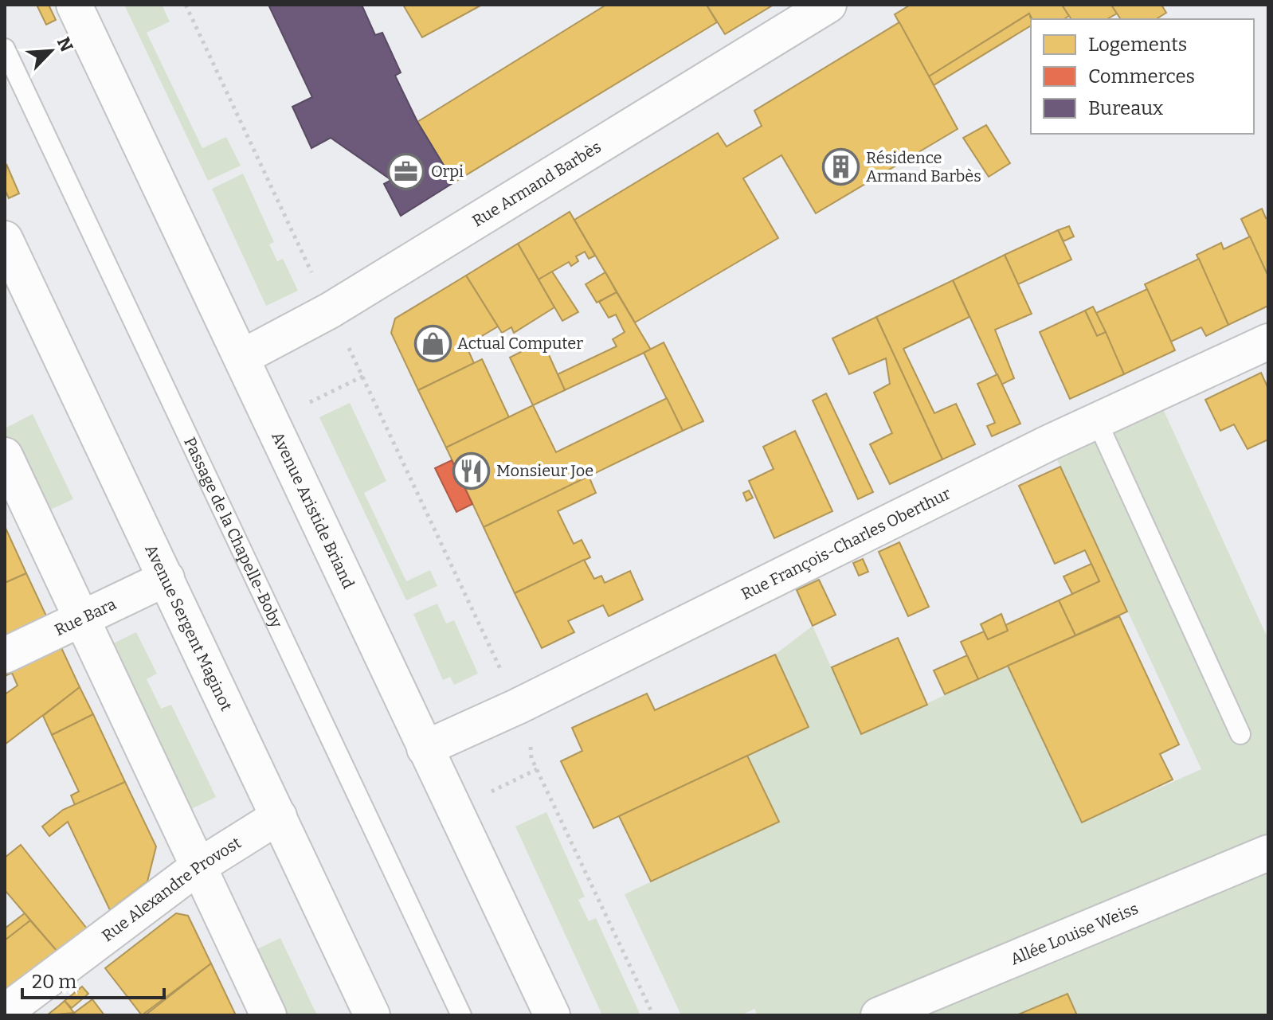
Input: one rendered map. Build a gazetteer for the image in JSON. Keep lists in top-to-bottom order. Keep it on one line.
{"streets":{"street":["Rue Armand Barbès","Avenue Aristide Briand","Rue François-Charles Oberthur","Rue Bara","Avenue Sergent Maginot","Rue Alexandre Provost","Allée Louise Weiss"],"lane":["Passage de la Chapelle-Boby"]},"crossings":[["Rue Armand Barbès","Avenue Aristide Briand"],["Avenue Aristide Briand","Rue François-Charles Oberthur"],["Rue Bara","Avenue Sergent Maginot"],["Avenue Sergent Maginot","Rue Alexandre Provost"]],"places":{"building":["Résidence Armand Barbès"],"office":["Orpi"],"shop":["Actual Computer"],"restaurant":["Monsieur Joe"]},"legend":["Logements","Commerces","Bureaux"],"scale_bar":"20 m","north":"top right"}
